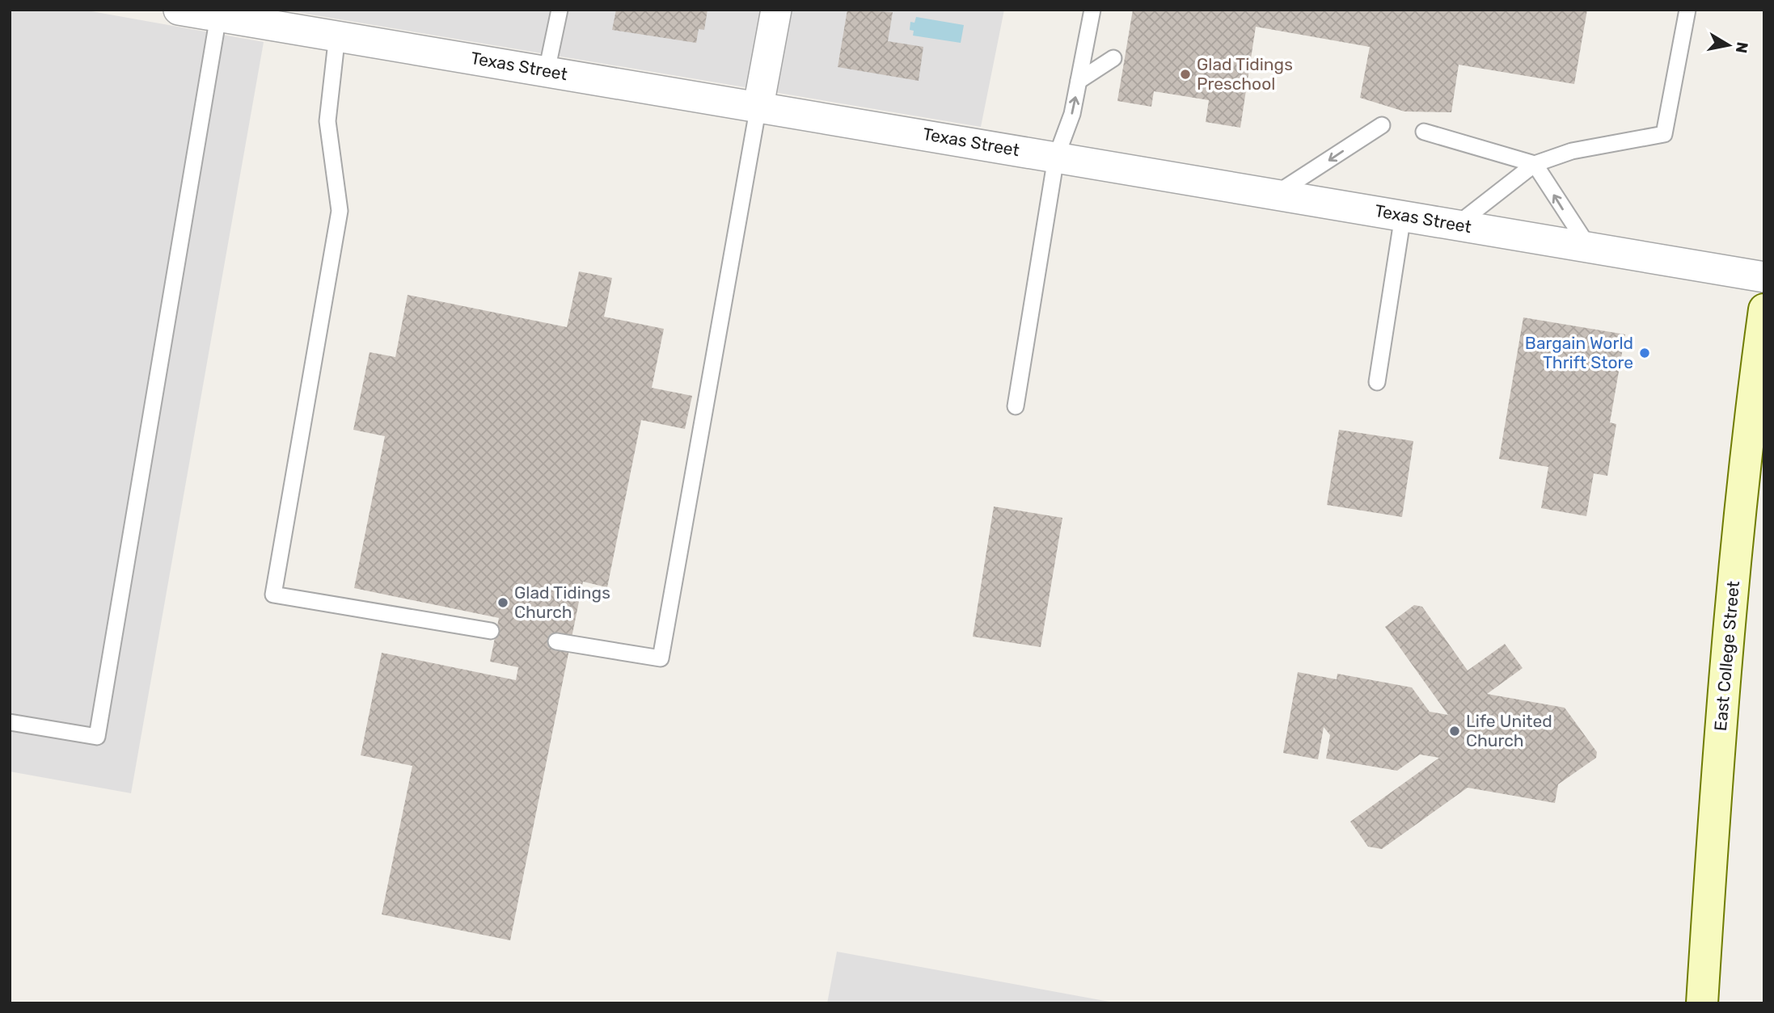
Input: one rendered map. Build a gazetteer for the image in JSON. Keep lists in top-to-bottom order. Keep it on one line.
{"streets":{"street":["Texas Street","East College Street"]},"places":["Glad Tidings Preschool","Bargain World Thrift Store","Glad Tidings Church","Life United Church"],"north":"right"}
